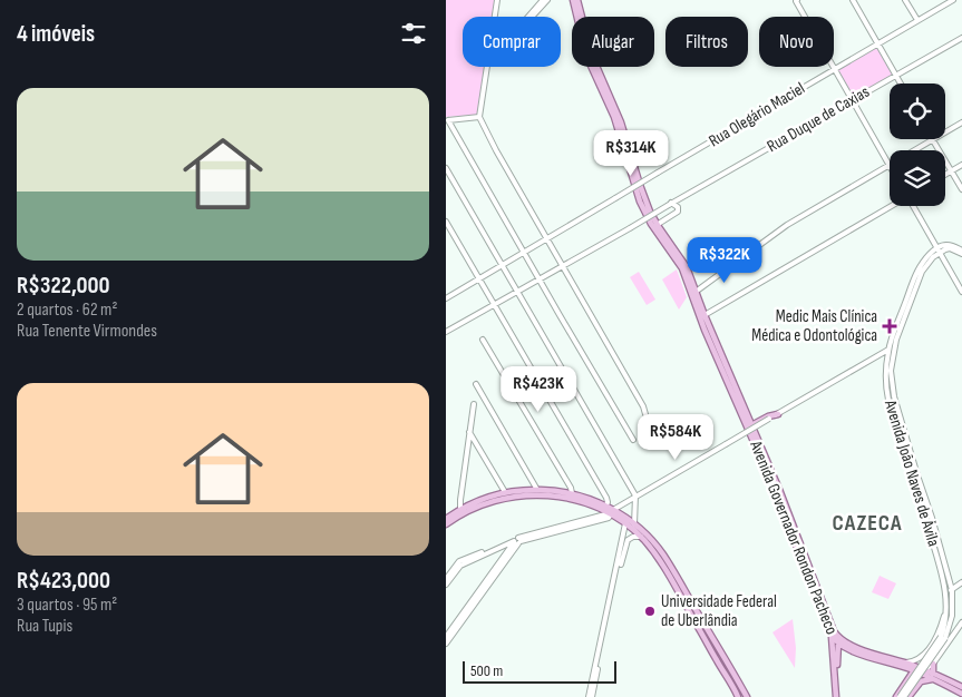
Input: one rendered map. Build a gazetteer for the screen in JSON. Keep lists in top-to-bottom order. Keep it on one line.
{"streets":{"main road":["Avenida João Naves de Ávila","Avenida Governador Rondon Pacheco"],"street":["Rua Olegário Maciel","Rua Duque de Caxias"]},"crossings":[["Avenida João Naves de Ávila","Avenida Governador Rondon Pacheco"]],"districts":["CAZECA"],"places":{"health":["Medic Mais Clínica Médica e Odontológica"],"other":["Universidade Federal de Uberlândia"]},"scale_bar":"500 m","page":{"heading":"4 imóveis","chip":["Comprar","Alugar","Filtros","Novo"],"list":[{"name":"R$322,000","note":"2 quartos · 62 m² · Rua Tenente Virmondes"},{"name":"R$423,000","note":"3 quartos · 95 m² · Rua Tupis"}],"price":["R$314K","R$322K","R$423K","R$584K"],"scale":"500 m"}}
